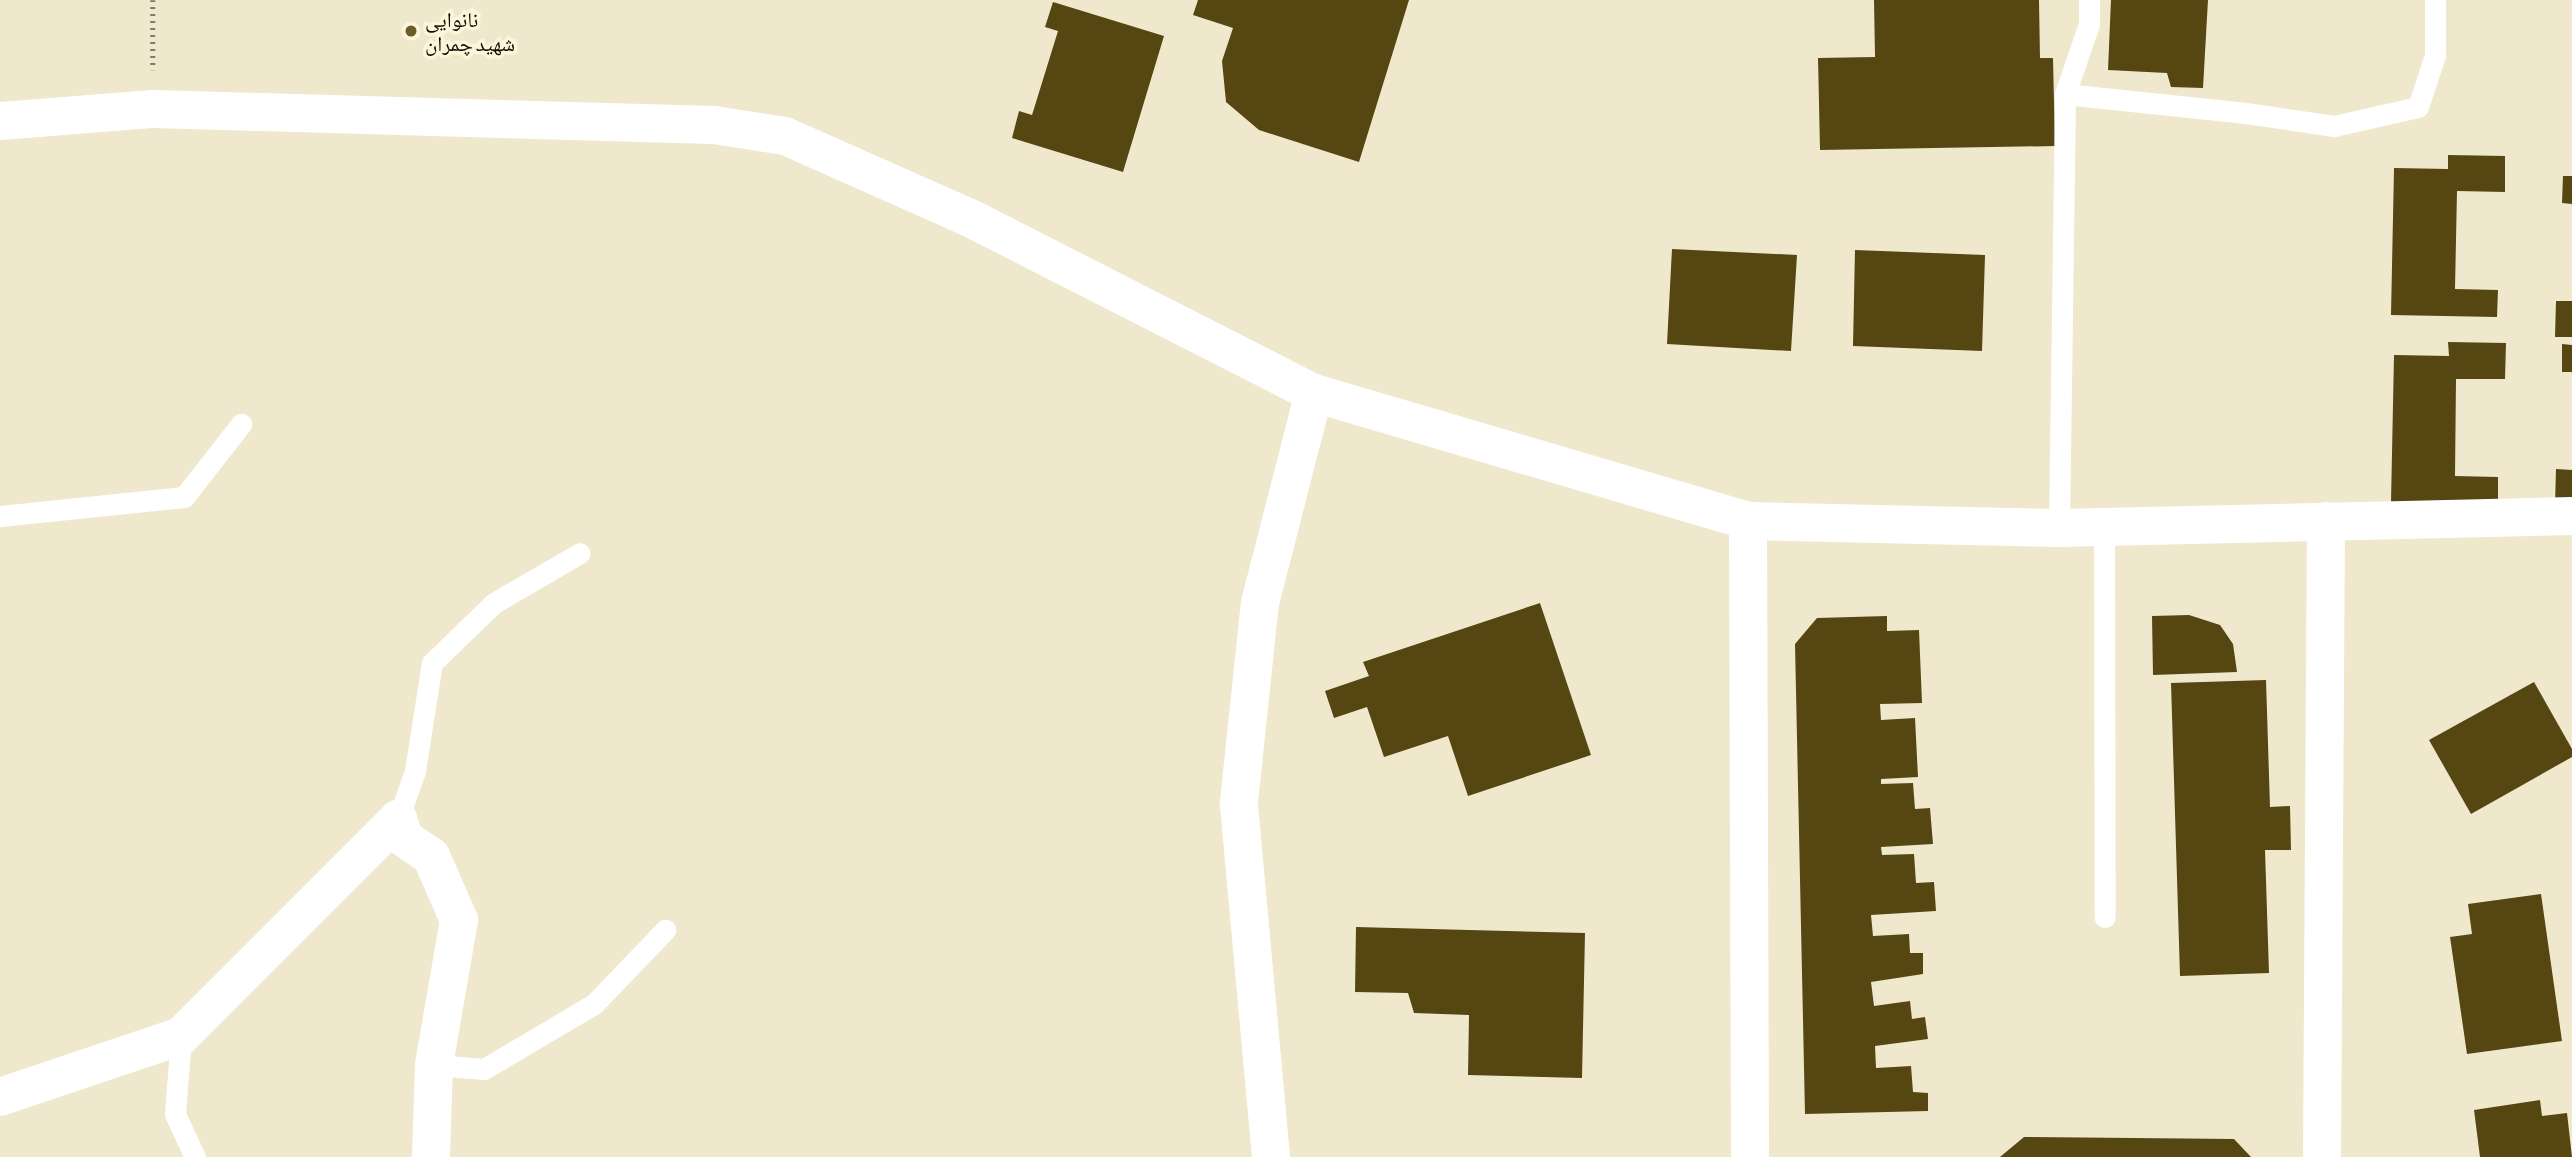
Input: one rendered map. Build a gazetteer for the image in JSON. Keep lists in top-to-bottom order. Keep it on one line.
{"places":["نانوایی شهید چمران"]}
